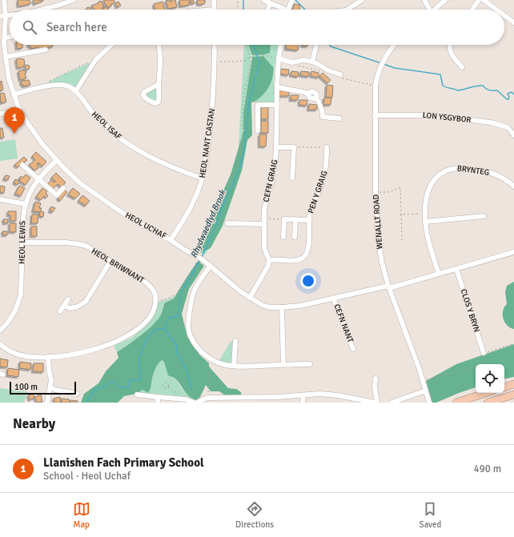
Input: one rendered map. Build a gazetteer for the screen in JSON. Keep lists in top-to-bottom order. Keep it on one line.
{"streets":{"street":["LON YSGYBOR","HEOL ISAF","HEOL NANT CASTAN","BRYNTEG","CEFN GRAIG","PEN Y GRAIG","WENALLT ROAD","HEOL UCHAF","HEOL LEWIS","HEOL BRIWNANT","CLOS Y BRYN","CEFN NANT"]},"crossings":[["LON YSGYBOR","WENALLT ROAD"],["HEOL ISAF","HEOL NANT CASTAN"],["HEOL NANT CASTAN","HEOL UCHAF"],["CEFN GRAIG","PEN Y GRAIG"],["WENALLT ROAD","HEOL UCHAF"],["HEOL UCHAF","HEOL LEWIS"],["HEOL UCHAF","CEFN NANT"],["HEOL LEWIS","HEOL BRIWNANT"]],"water":["Rhydwaedlyd Brook"],"scale_bar":"100 m","page":{"search":"Search here","pins":"1","scale":"100 m","heading":"Nearby","list":[{"mark":"1","name":"Llanishen Fach Primary School","note":"School · Heol Uchaf","value":"490 m"}],"nav":["Map","Directions","Saved"]}}
